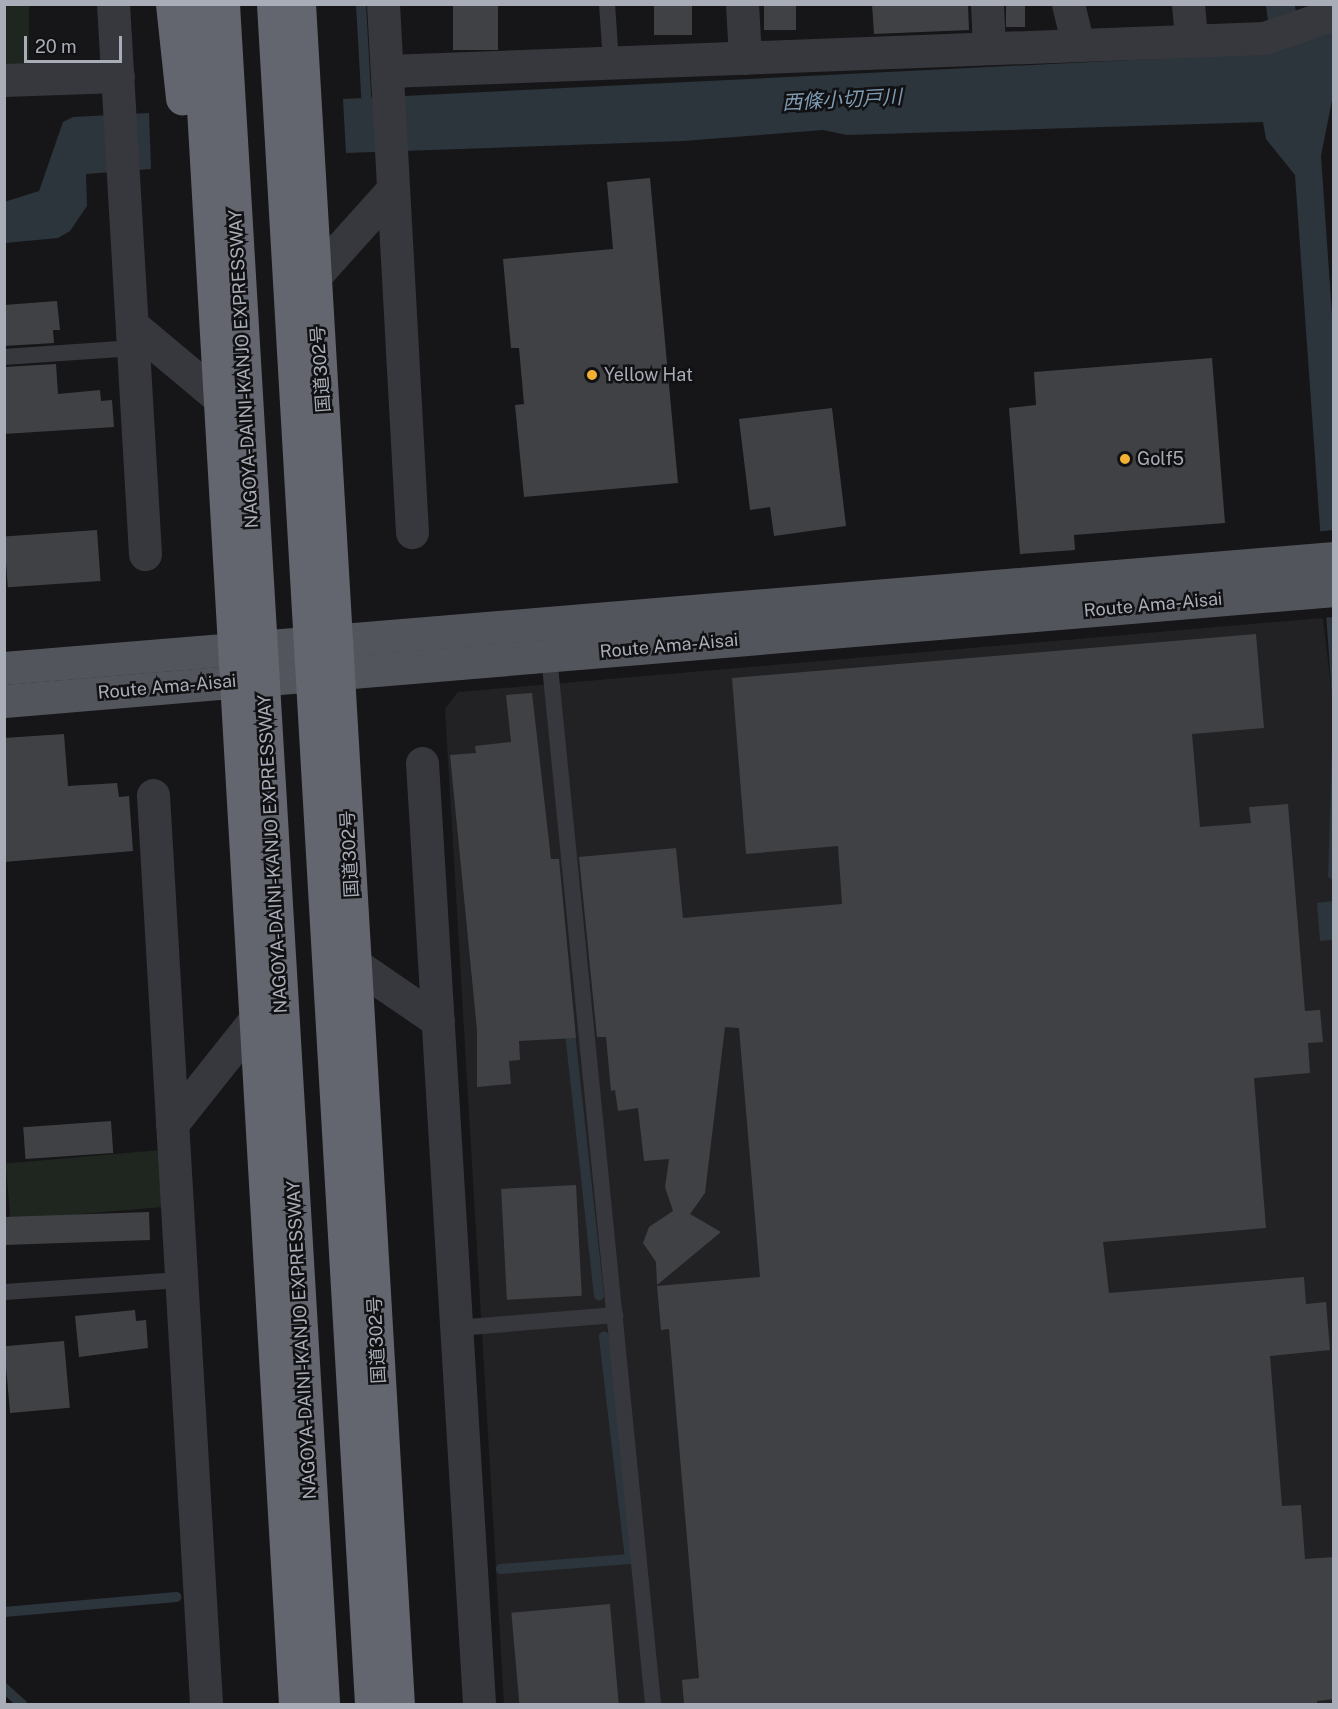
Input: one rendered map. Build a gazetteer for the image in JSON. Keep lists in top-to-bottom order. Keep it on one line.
{"streets":{"highway":["NAGOYA-DAINI-KANJO EXPRESSWAY","国道302号"],"main road":["Route Ama-Aisai"]},"crossings":[["国道302号","Route Ama-Aisai"]],"water":["西條小切戸川"],"places":["Yellow Hat","Golf5"],"scale_bar":"20 m"}
